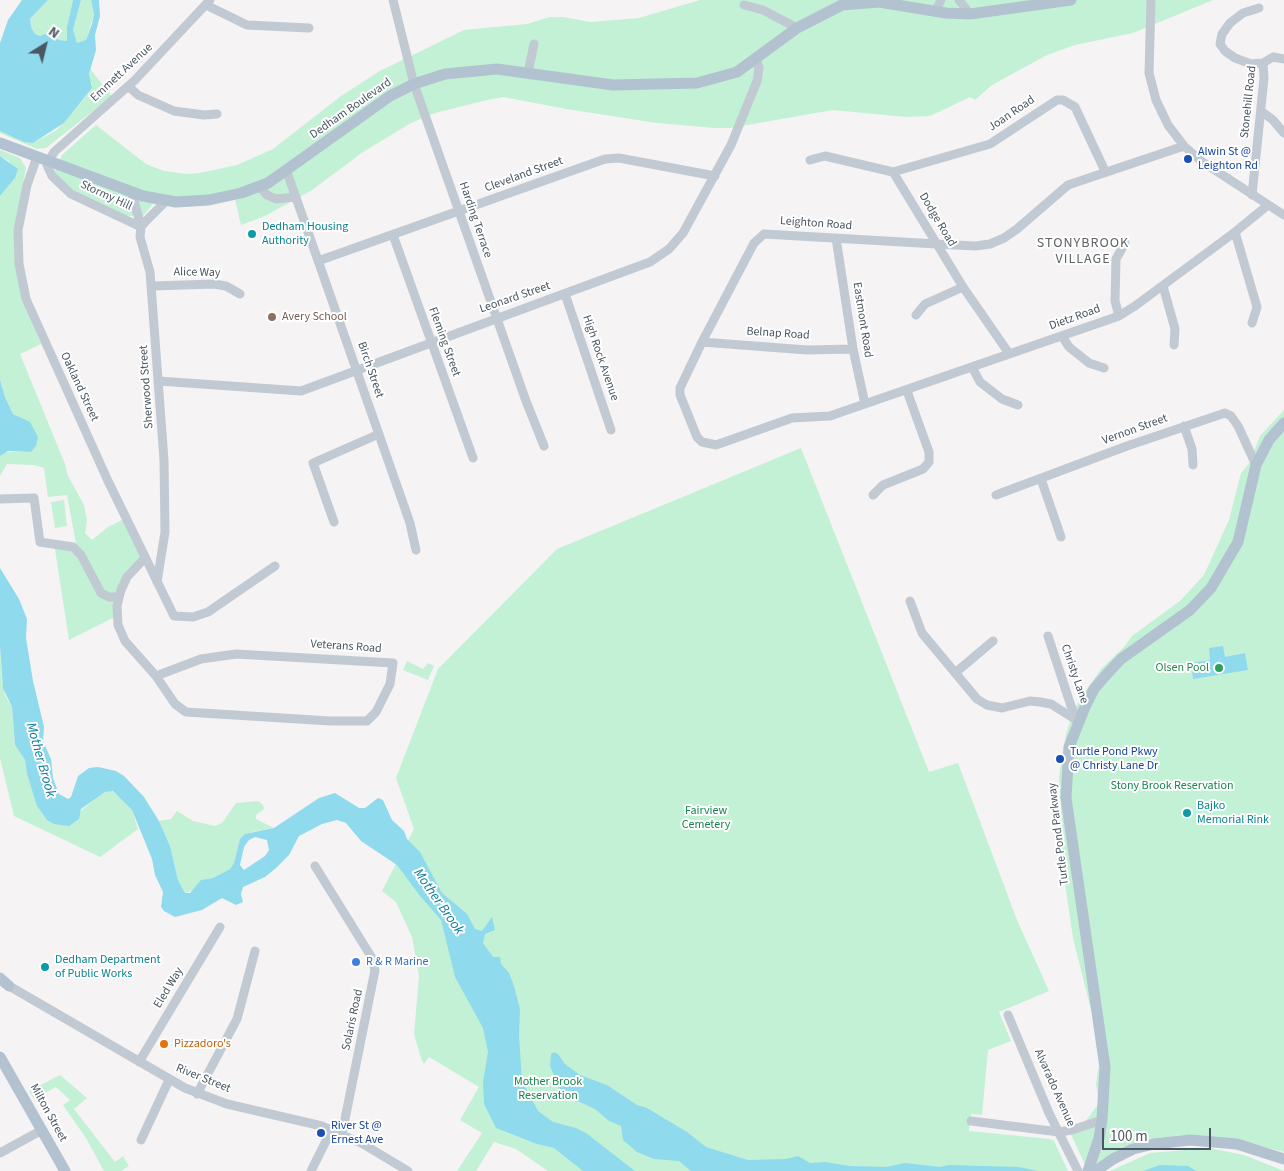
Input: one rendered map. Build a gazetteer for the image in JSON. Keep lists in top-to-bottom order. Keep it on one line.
{"streets":{"main road":["Dedham Boulevard","Turtle Pond Parkway","Milton Street"],"street":["Emmett Avenue","Stonehill Road","Joan Road","Cleveland Street","Stormy Hill","Harding Terrace","Dodge Road","Leighton Road","Alice Way","Leonard Street","Dietz Road","Eastmont Road","Belnap Road","Fleming Street","High Rock Avenue","Birch Street","Oakland Street","Sherwood Street","Vernon Street","Veterans Road","Christy Lane","Eled Way","Solaris Road","River Street","Alvarado Avenue"]},"crossings":[["Emmett Avenue","Dedham Boulevard"],["Emmett Avenue","Stormy Hill"],["Dedham Boulevard","Stormy Hill"],["Dedham Boulevard","Harding Terrace"],["Dedham Boulevard","Leonard Street"],["Dedham Boulevard","Birch Street"],["Dedham Boulevard","Oakland Street"],["Dedham Boulevard","Sherwood Street"],["Joan Road","Dodge Road"],["Joan Road","Leighton Road"],["Cleveland Street","Harding Terrace"],["Cleveland Street","Leonard Street"],["Cleveland Street","Fleming Street"],["Cleveland Street","Birch Street"],["Stormy Hill","Sherwood Street"],["Harding Terrace","Leonard Street"],["Dodge Road","Leighton Road"],["Dodge Road","Dietz Road"],["Leighton Road","Dietz Road"],["Leighton Road","Eastmont Road"],["Leighton Road","Belnap Road"],["Alice Way","Sherwood Street"],["Leonard Street","Fleming Street"],["Leonard Street","High Rock Avenue"],["Leonard Street","Birch Street"],["Leonard Street","Sherwood Street"],["Dietz Road","Eastmont Road"],["Eastmont Road","Belnap Road"],["Oakland Street","Sherwood Street"],["Oakland Street","Veterans Road"],["Vernon Street","Turtle Pond Parkway"],["Christy Lane","Turtle Pond Parkway"],["Eled Way","River Street"],["Solaris Road","River Street"]],"districts":["STONYBROOK VILLAGE"],"water":["Mother Brook"],"parks":["Stony Brook Reservation","Fairview Cemetery","Mother Brook Reservation"],"places":["Alwin St @ Leighton Rd","Dedham Housing Authority","Avery School","Olsen Pool","Turtle Pond Pkwy @ Christy Lane Dr","Bajko Memorial Rink","R & R Marine","Dedham Department of Public Works","Pizzadoro's","River St @ Ernest Ave"],"scale_bar":"100 m","north":"top right"}
